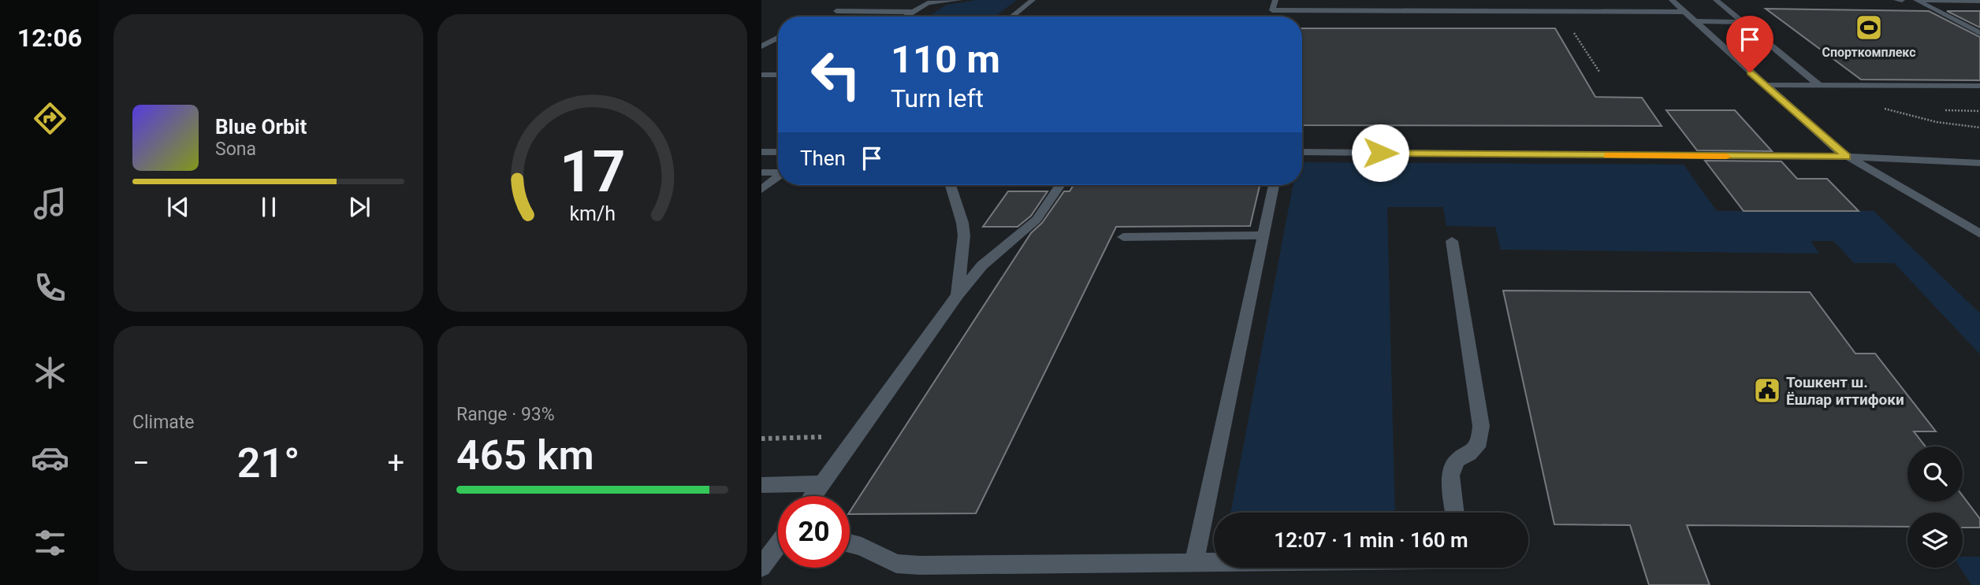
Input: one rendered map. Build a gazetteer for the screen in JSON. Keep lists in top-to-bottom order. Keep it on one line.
{"places":{"sports":["Спорткомплекс"],"public building":["Тошкент ш. Ёшлар иттифоки"]},"page":{"tabs":"12:06","turn":["110 m","Turn left"],"song":["Blue Orbit","Sona"],"then":"Then","tile":["Climate",["Range · 93%","465 km"]],"heat":["−","21°","+"],"limit":"20","trip":"12:07 · 1 min · 160 m","gauge":["17","km/h"]}}
